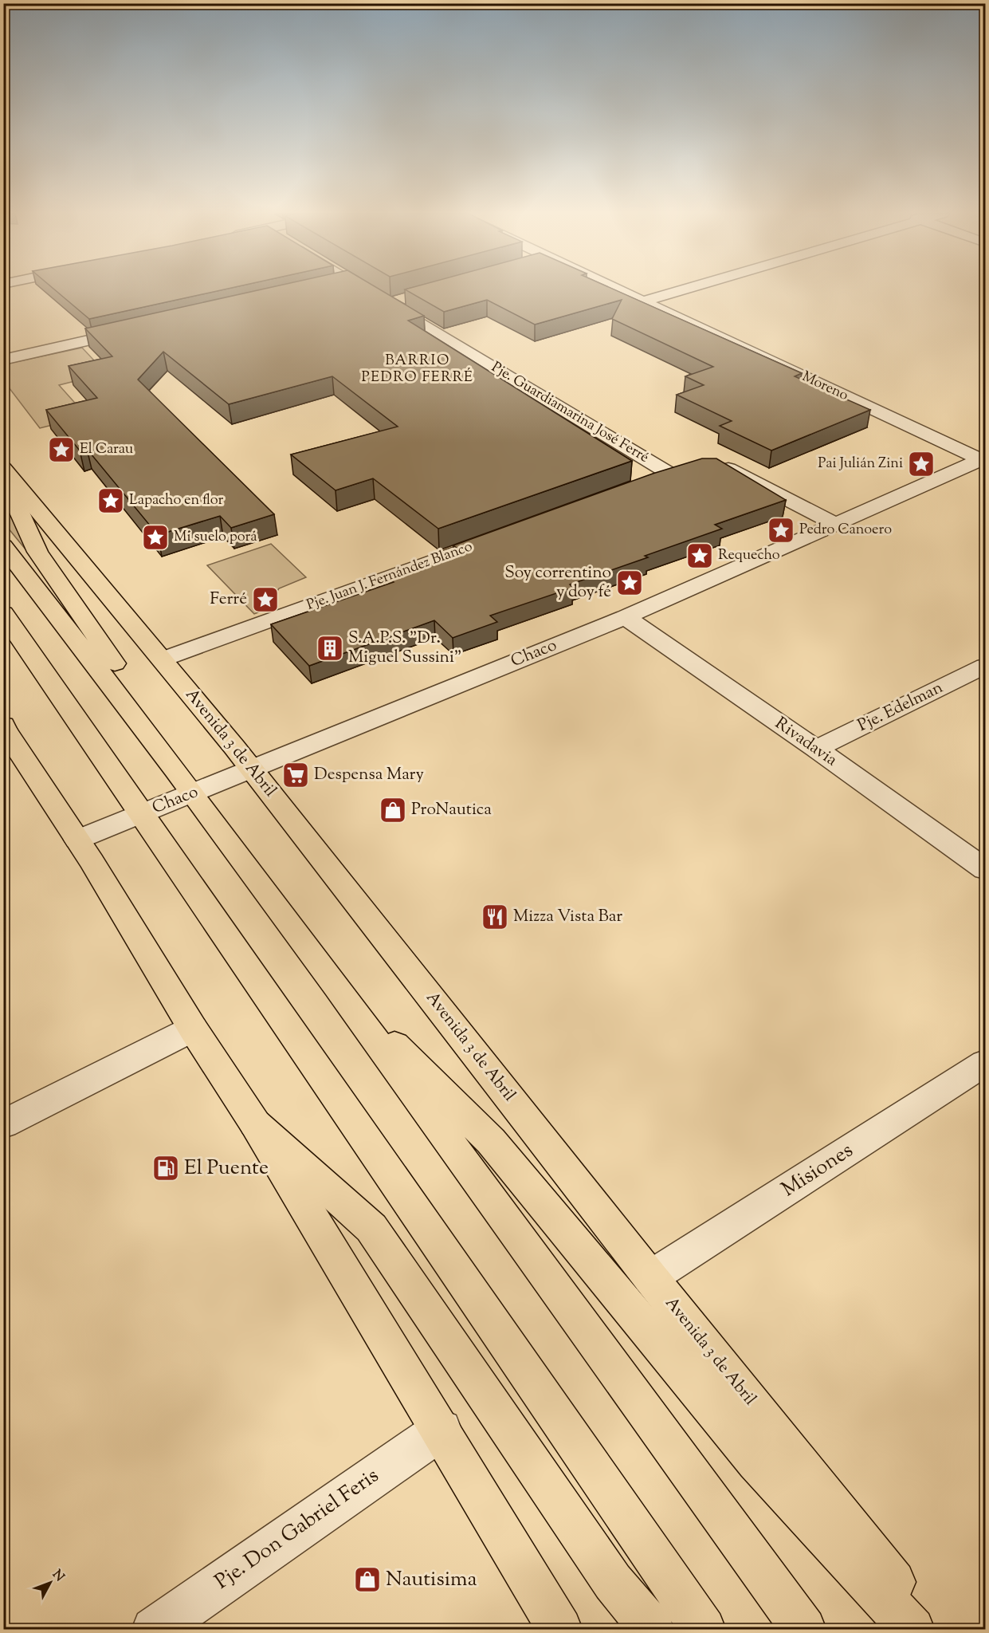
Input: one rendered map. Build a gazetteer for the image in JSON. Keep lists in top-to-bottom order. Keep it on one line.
{"streets":{"main road":["Avenida 3 de Abril"],"street":["Moreno","Pje. Guardiamarina José Ferré","Pje. Juan J. Fernández Blanco","Chaco","Pje. Edelman","Rivadavia","Misiones","Pje. Don Gabriel Feris"]},"crossings":[["Moreno","Chaco"],["Pje. Juan J. Fernández Blanco","Avenida 3 de Abril"],["Chaco","Rivadavia"],["Chaco","Avenida 3 de Abril"],["Pje. Edelman","Rivadavia"],["Avenida 3 de Abril","Misiones"]],"districts":["BARRIO PEDRO FERRÉ"],"places":{"place":["El Carau","Pai Julián Zini","Lapacho en flor","Pedro Canoero","Mi suelo porá","Requecho","Soy correntino y doy fé","Ferré"],"building":["S.A.P.S. \"Dr. Miguel Sussini\""],"supermarket":["Despensa Mary"],"shop":["ProNautica","Nautisima"],"restaurant":["Mizza Vista Bar"],"fuel station":["El Puente"]},"north":"top right"}
